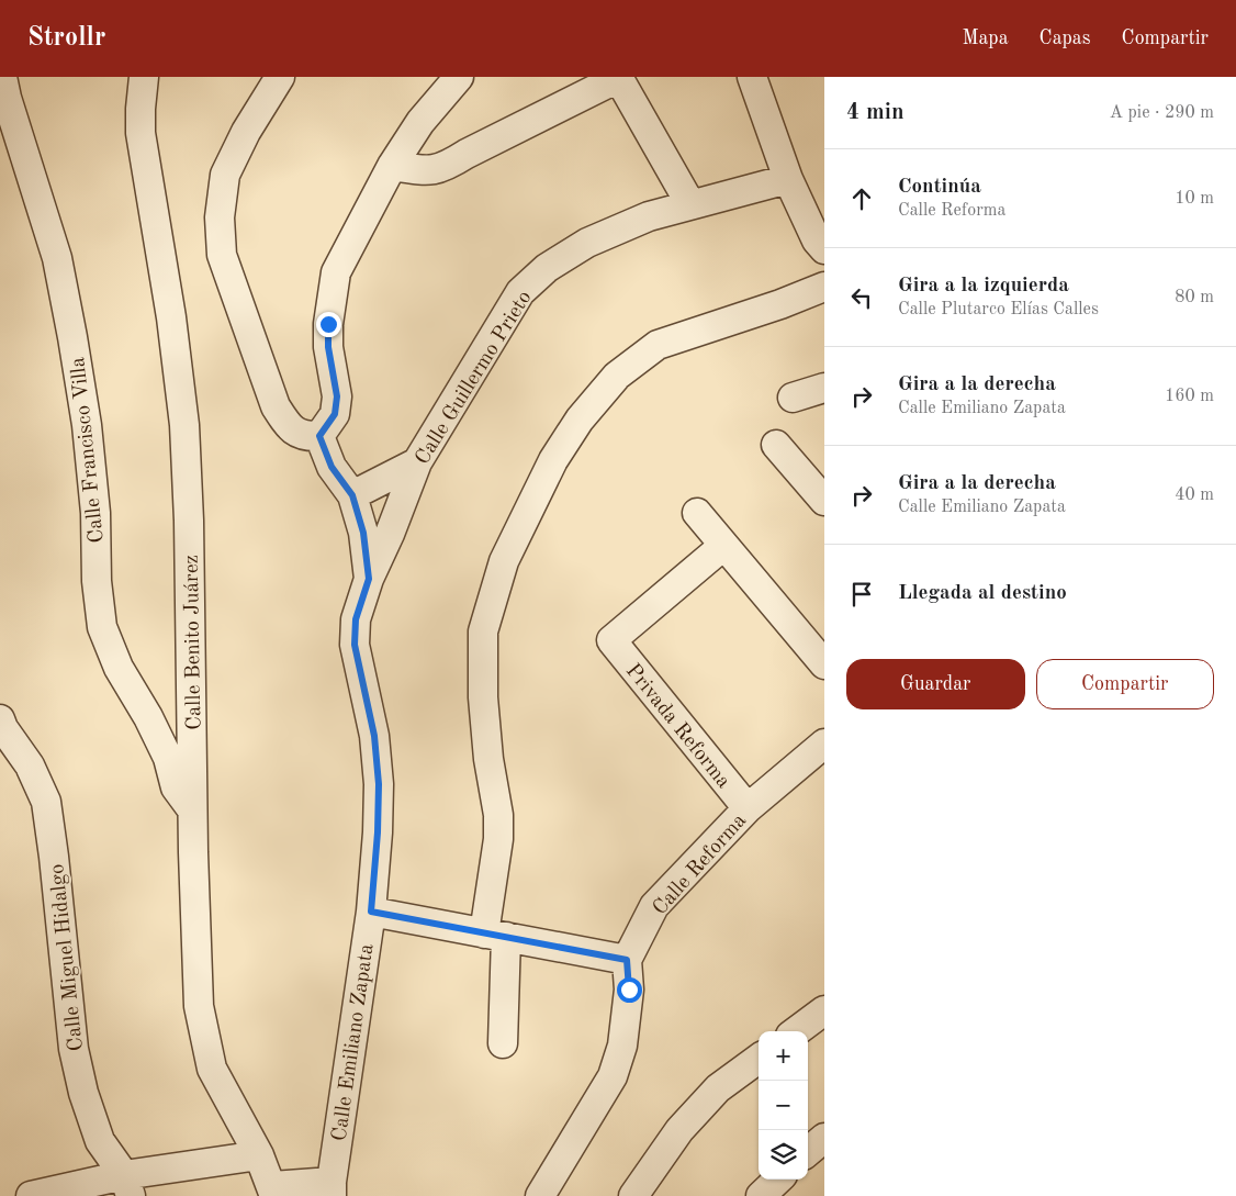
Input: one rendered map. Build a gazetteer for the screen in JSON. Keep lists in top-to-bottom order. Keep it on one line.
{"streets":{"street":["Calle Guillermo Prieto","Calle Francisco Villa","Calle Benito Juárez","Privada Reforma","Calle Reforma","Calle Miguel Hidalgo","Calle Emiliano Zapata"]},"crossings":[["Calle Guillermo Prieto","Calle Emiliano Zapata"],["Calle Francisco Villa","Calle Benito Juárez"],["Privada Reforma","Calle Reforma"]],"page":{"header":"Strollr","nav":["Mapa","Capas","Compartir"],"heading":["4 min","A pie · 290 m"],"list":[["Continúa","Calle Reforma","10 m"],["Gira a la izquierda","Calle Plutarco Elías Calles","80 m"],["Gira a la derecha","Calle Emiliano Zapata","160 m"],["Gira a la derecha","Calle Emiliano Zapata","40 m"],"Llegada al destino"],"buttons":["Guardar","Compartir"],"map_buttons":["+","−"]}}
